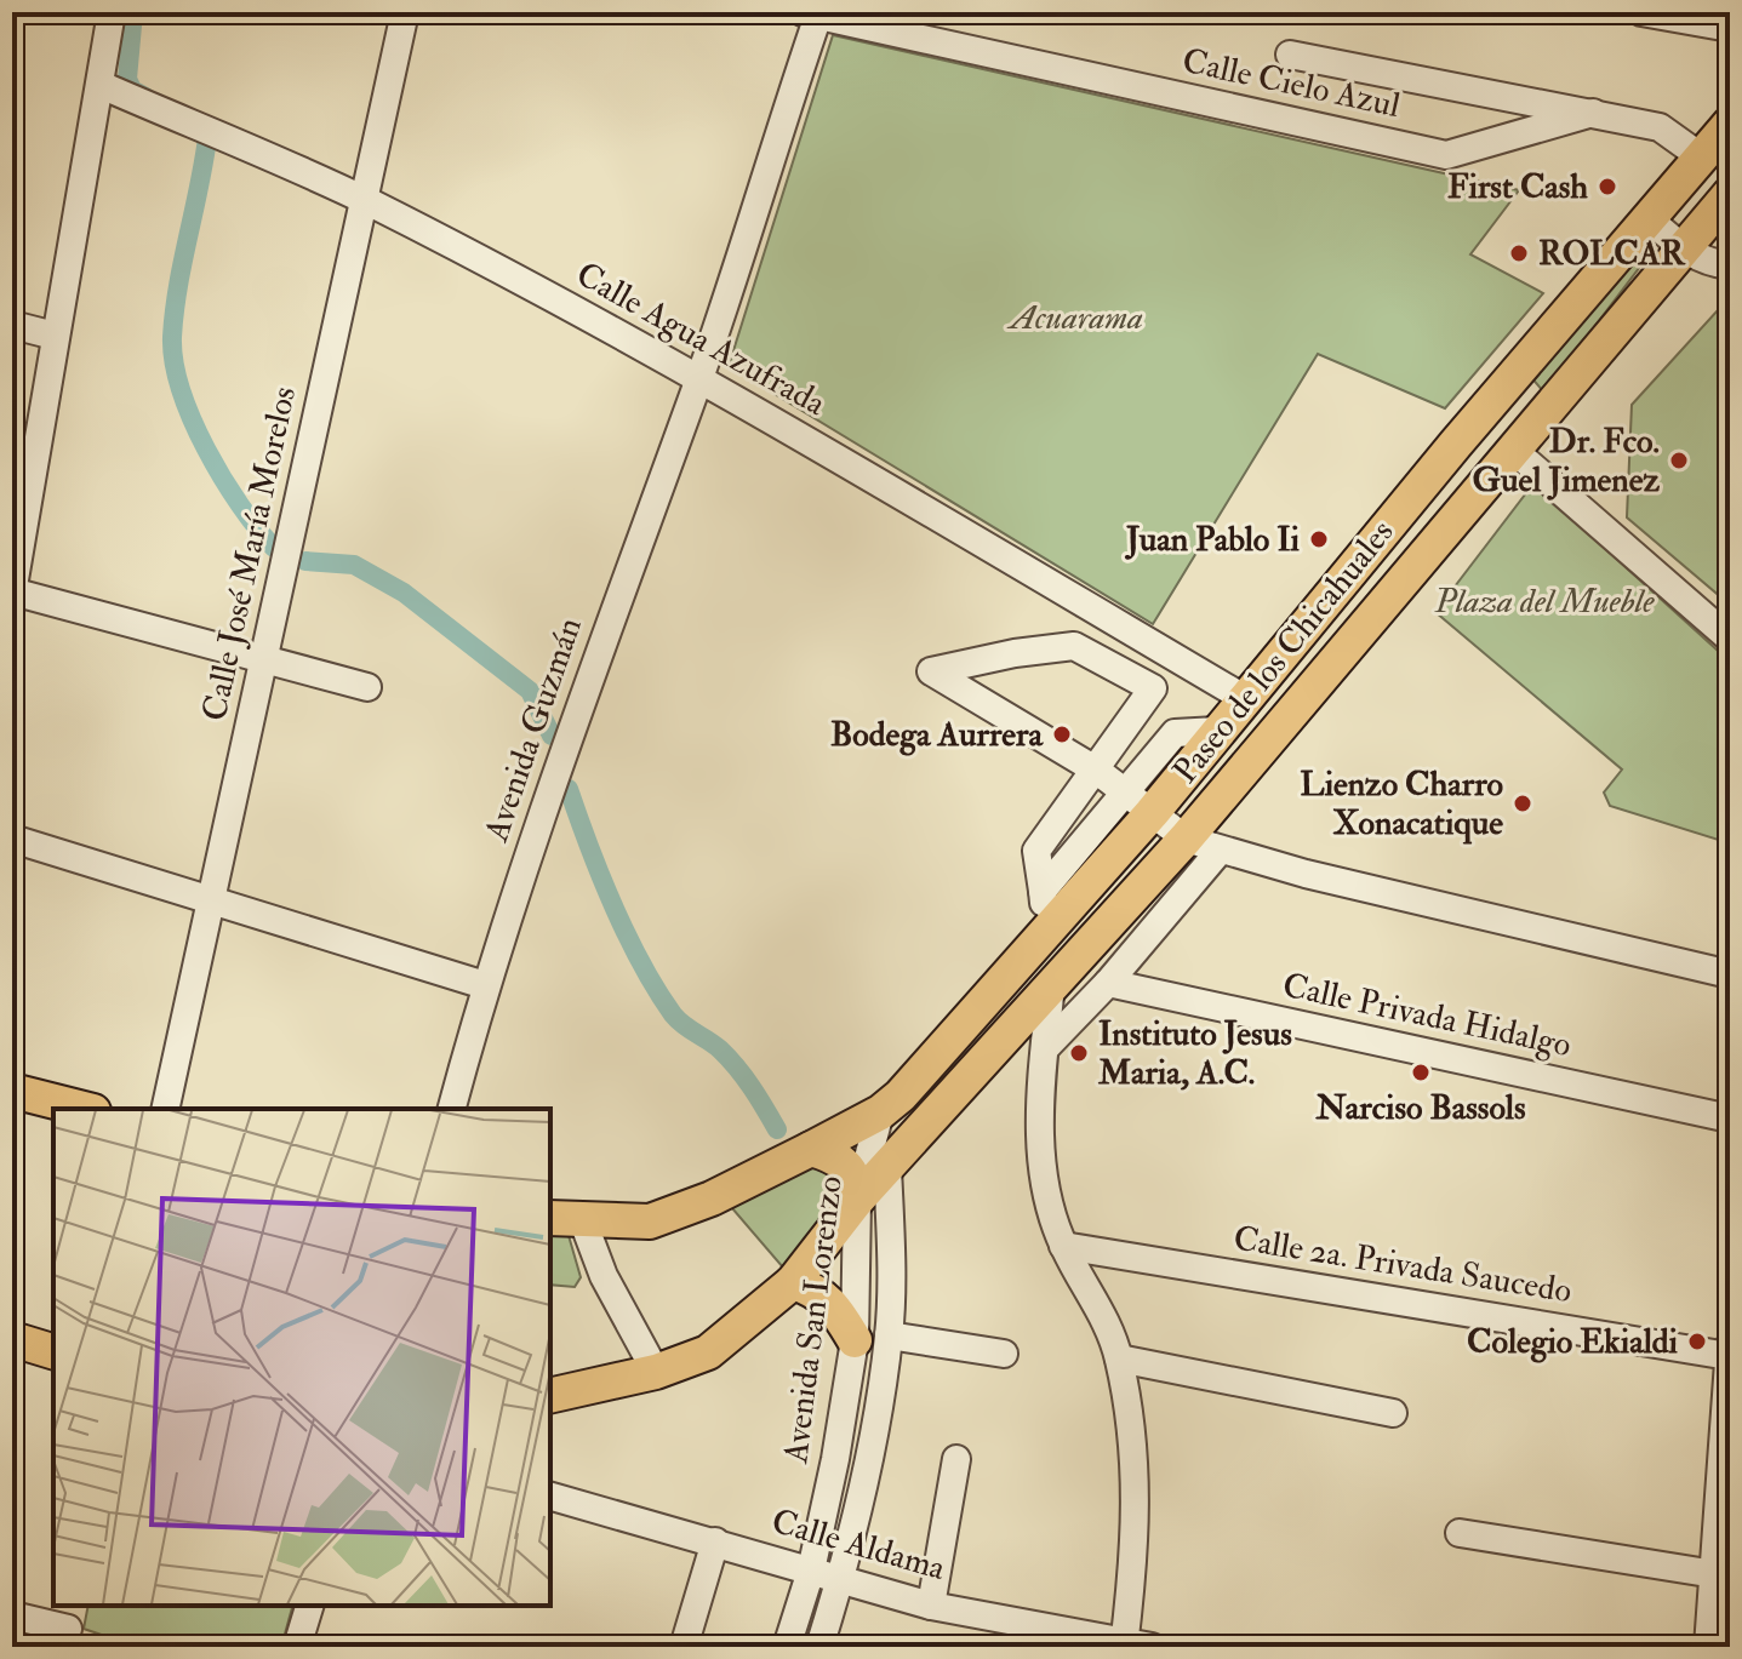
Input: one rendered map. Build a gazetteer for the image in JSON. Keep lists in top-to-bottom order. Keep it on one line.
{"streets":{"main road":["Paseo de los Chicahuales"],"street":["Calle Cielo Azul","Calle Agua Azufrada","Calle José María Morelos","Avenida Guzmán","Calle Privada Hidalgo","Calle 2a. Privada Saucedo","Avenida San Lorenzo","Calle Aldama"]},"crossings":[["Calle Cielo Azul","Avenida Guzmán"],["Calle Agua Azufrada","Calle José María Morelos"],["Calle Agua Azufrada","Paseo de los Chicahuales"],["Calle Agua Azufrada","Avenida Guzmán"],["Paseo de los Chicahuales","Avenida San Lorenzo"],["Avenida San Lorenzo","Calle Aldama"]],"parks":["Acuarama","Plaza del Mueble"],"places":["First Cash","ROLCAR","Dr. Fco. Guel Jimenez","Juan Pablo Ii","Bodega Aurrera","Lienzo Charro Xonacatique","Instituto Jesus Maria, A.C.","Narciso Bassols","Colegio Ekialdi"]}
